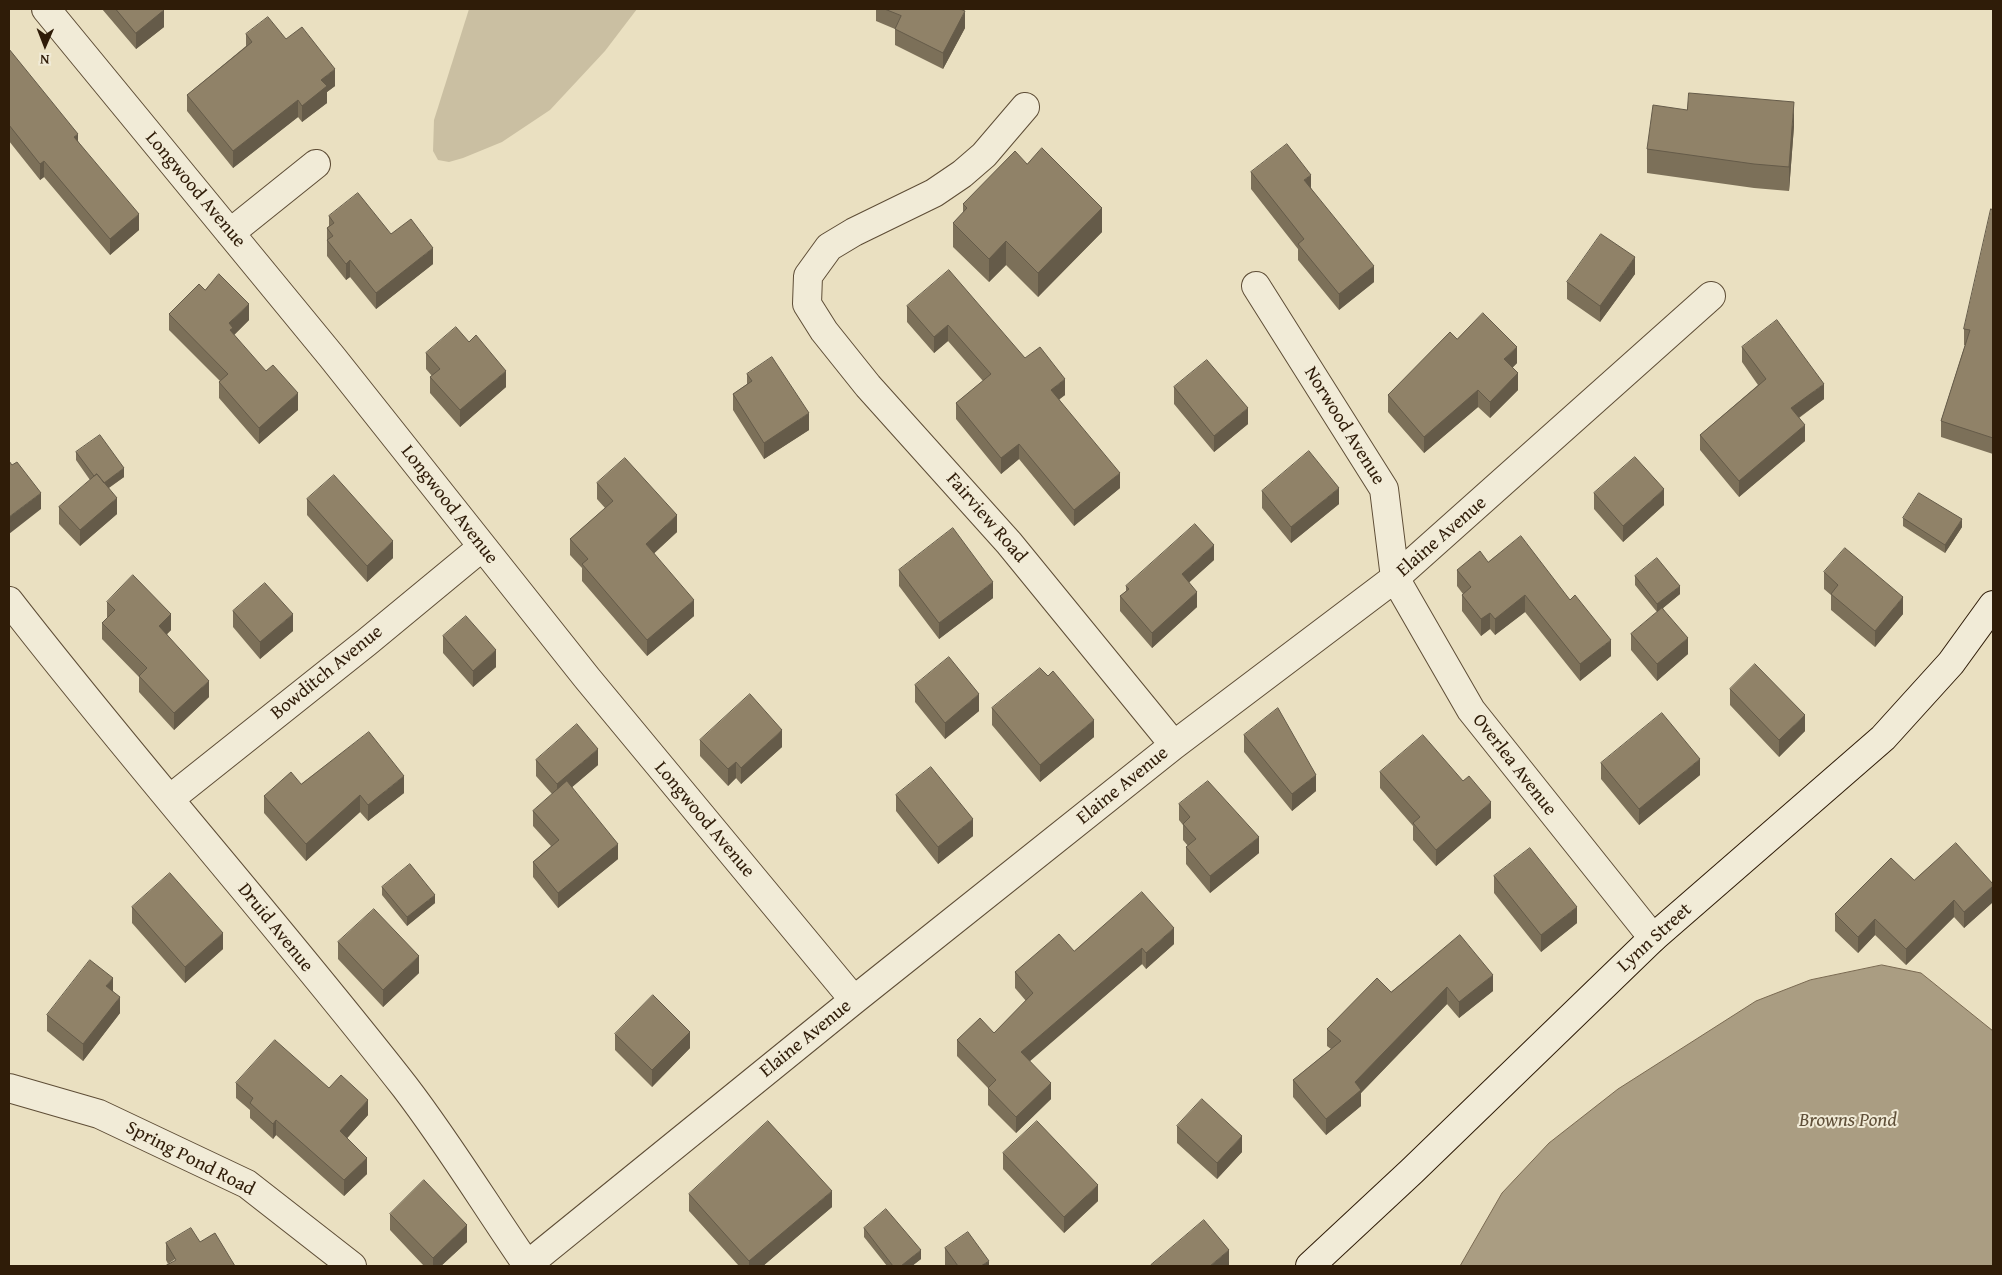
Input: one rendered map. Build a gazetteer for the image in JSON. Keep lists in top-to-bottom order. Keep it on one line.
{"streets":{"street":["Longwood Avenue","Norwood Avenue","Fairview Road","Elaine Avenue","Bowditch Avenue","Overlea Avenue","Druid Avenue","Lynn Street","Spring Pond Road"]},"crossings":[["Longwood Avenue","Elaine Avenue"],["Longwood Avenue","Bowditch Avenue"],["Norwood Avenue","Elaine Avenue"],["Norwood Avenue","Overlea Avenue"],["Fairview Road","Elaine Avenue"],["Elaine Avenue","Overlea Avenue"],["Elaine Avenue","Druid Avenue"],["Bowditch Avenue","Druid Avenue"],["Overlea Avenue","Lynn Street"]],"water":["Browns Pond"],"north":"bottom"}
